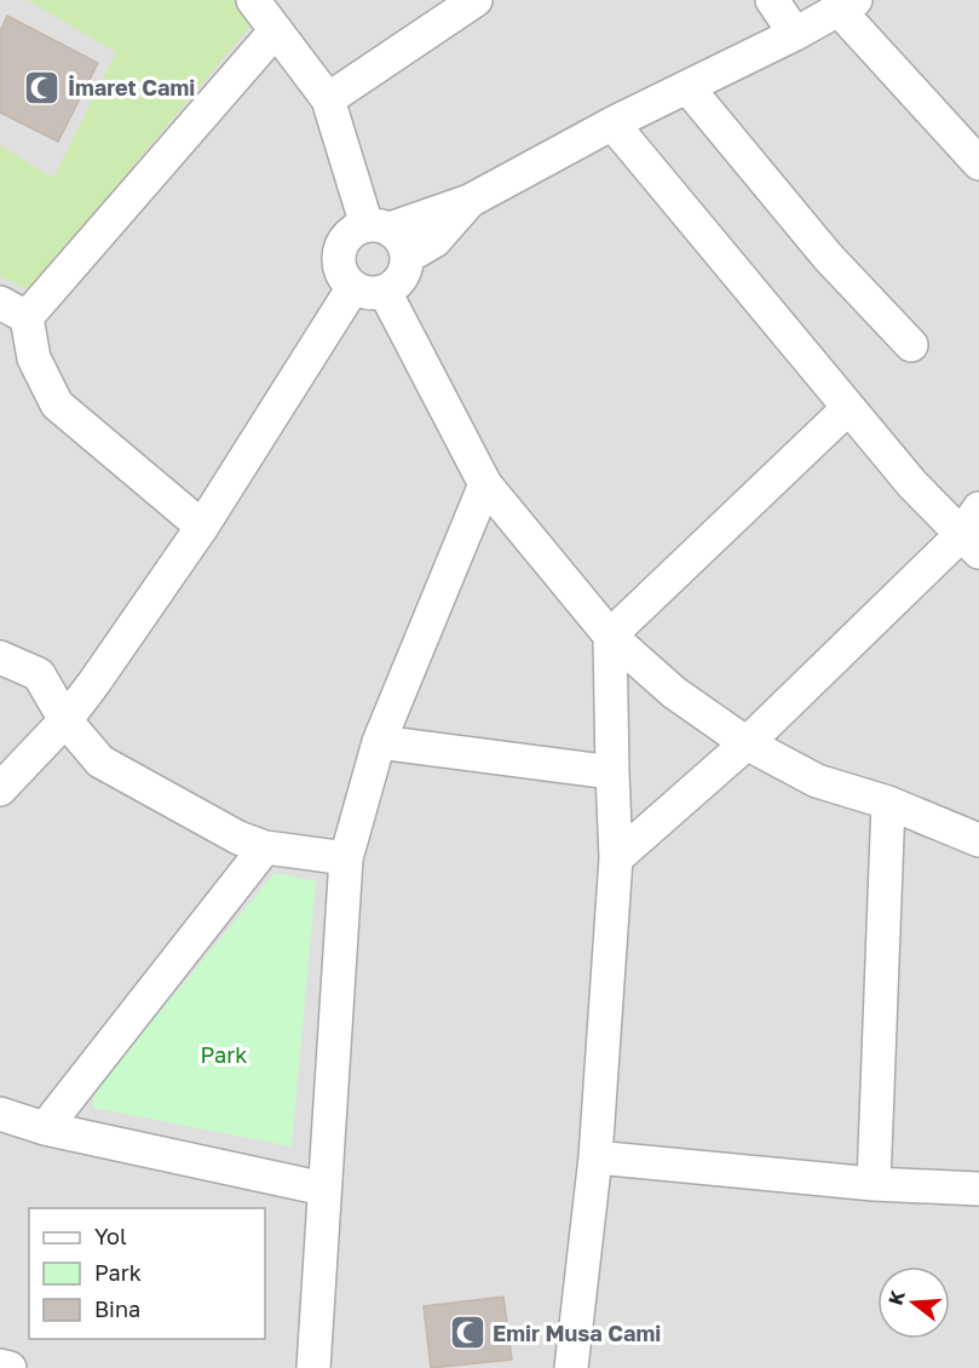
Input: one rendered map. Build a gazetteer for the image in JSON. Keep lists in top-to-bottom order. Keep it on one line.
{"parks":["Park"],"places":{"mosque":["İmaret Cami","Emir Musa Cami"]},"legend":["Yol","Park","Bina"],"north":"left"}
